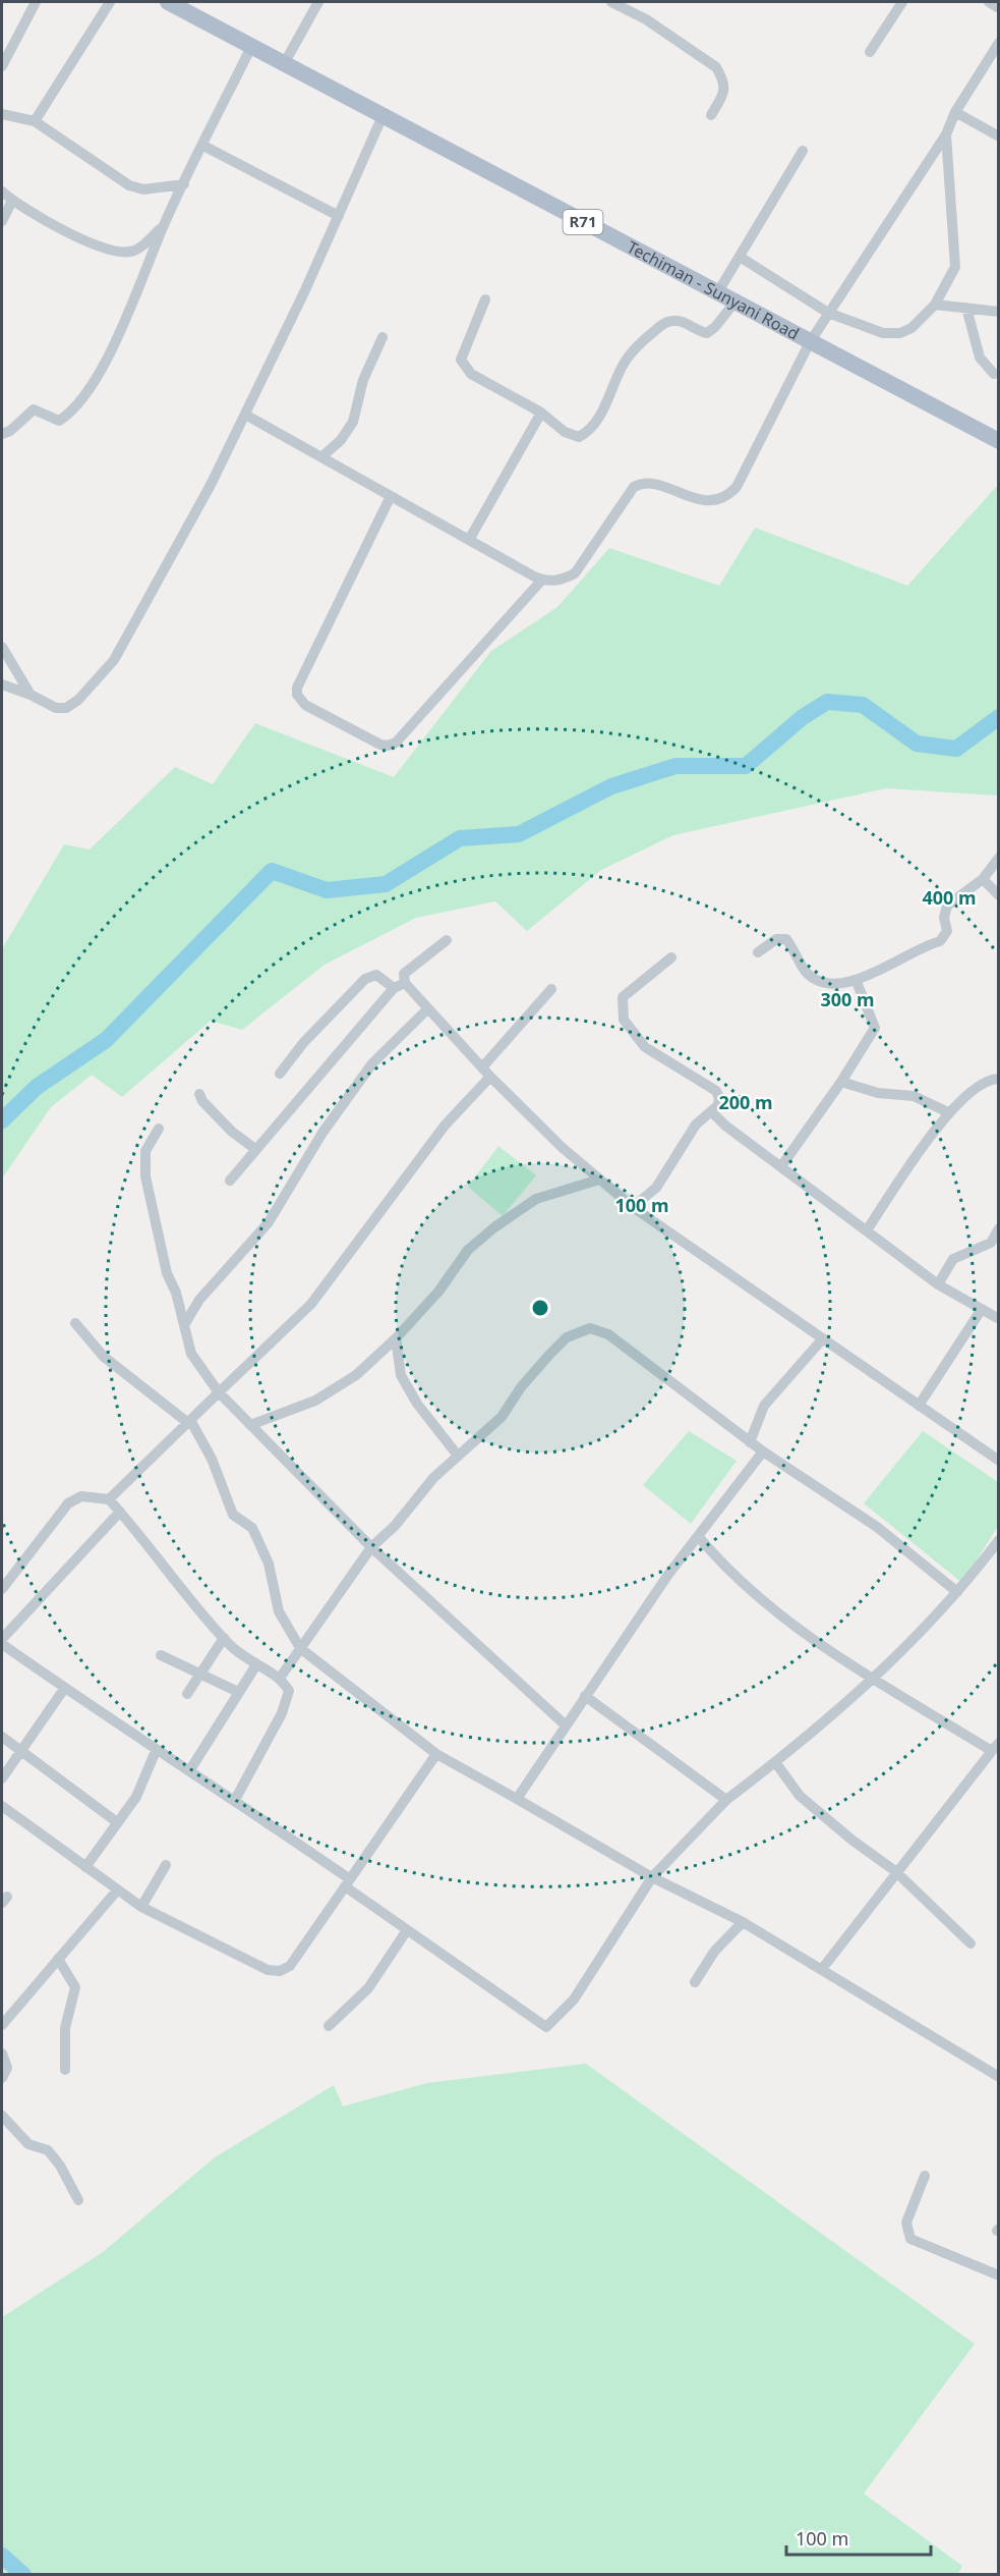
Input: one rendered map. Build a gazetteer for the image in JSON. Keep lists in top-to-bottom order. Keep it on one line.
{"streets":{"main road":["R71","Techiman - Sunyani Road"]},"scale_bar":"100 m","rings":["400 m","300 m","200 m","100 m"]}
